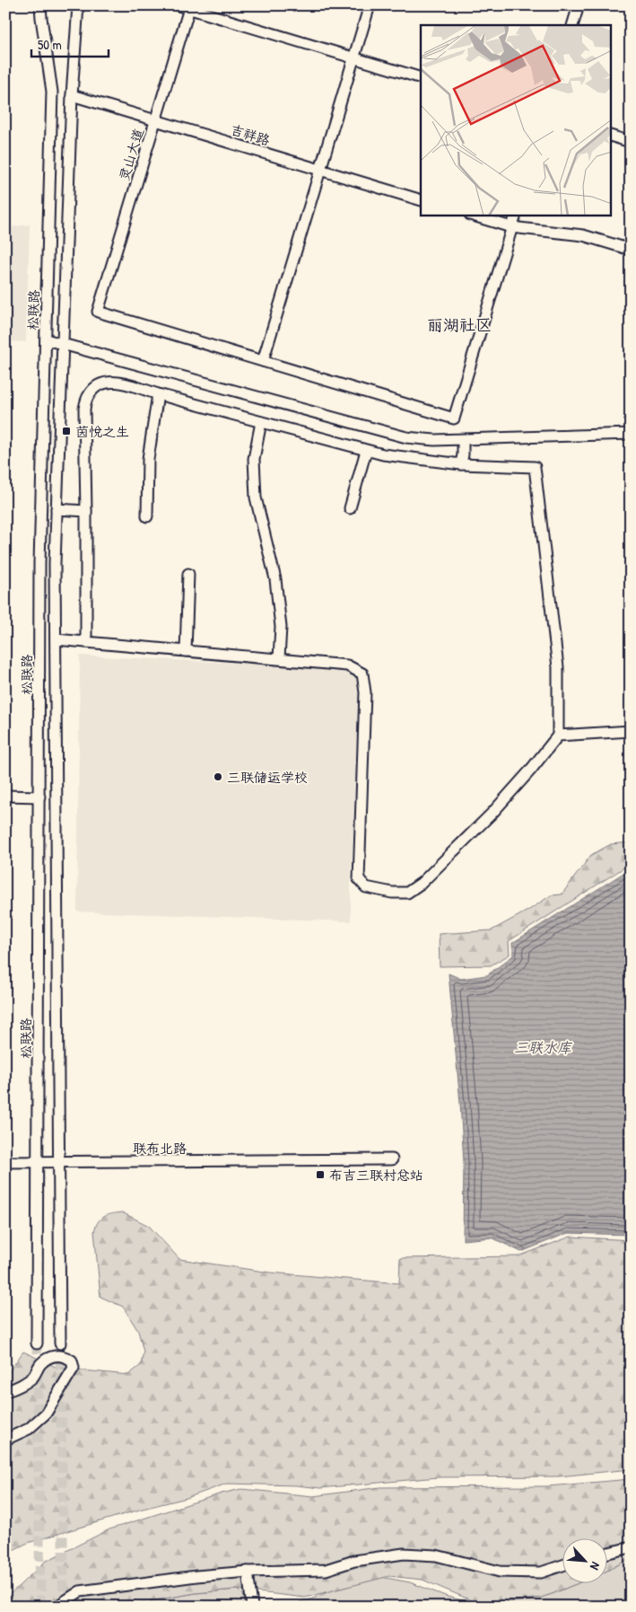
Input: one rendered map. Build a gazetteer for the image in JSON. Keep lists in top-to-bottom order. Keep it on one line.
{"streets":{"street":["吉祥路","灵山大道","松联路","联布北路"]},"crossings":[["吉祥路","灵山大道"],["松联路","联布北路"]],"districts":["丽湖社区"],"water":["三联水库"],"places":{"transit":["茵悦之生","布吉三联村总站"],"other":["三联储运学校"]},"scale_bar":"50 m","north":"bottom right"}
